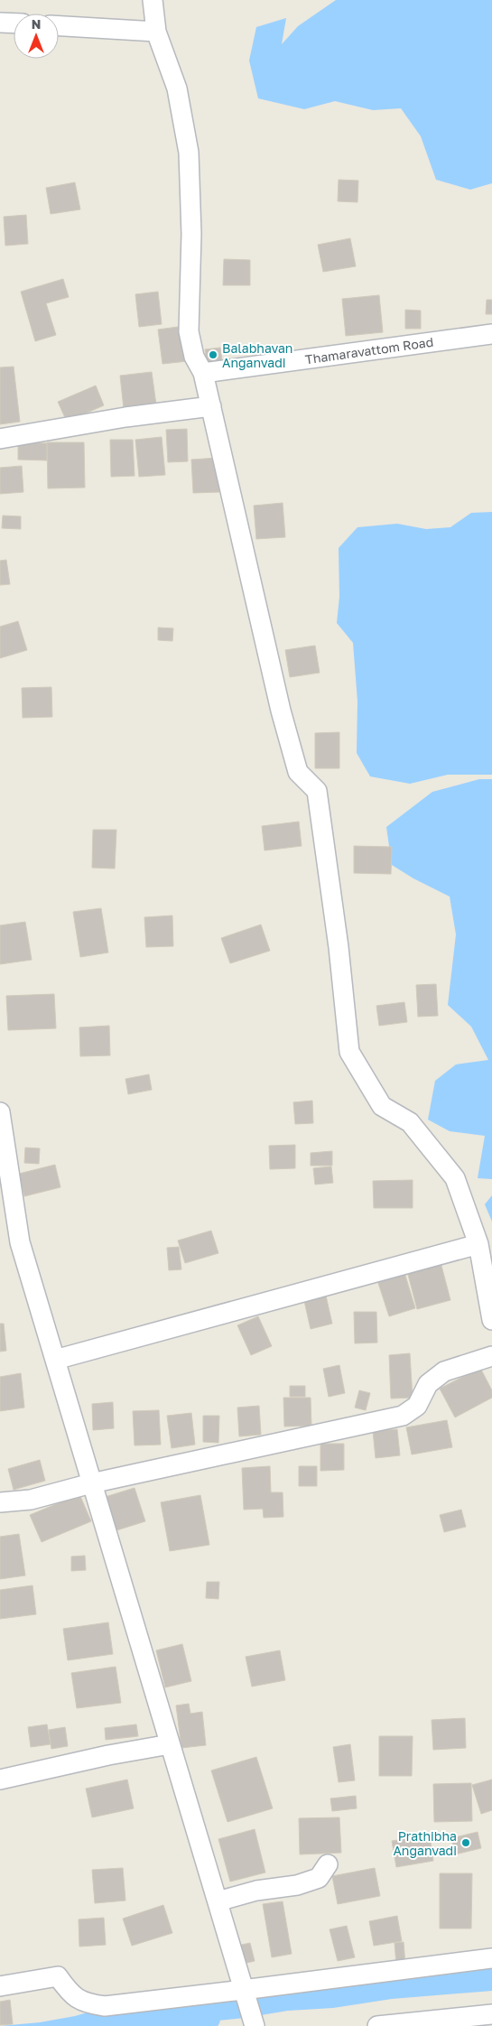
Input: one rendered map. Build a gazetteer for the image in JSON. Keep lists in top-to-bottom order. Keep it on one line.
{"streets":{"street":["Thamaravattom Road"]},"places":["Balabhavan Anganvadi","Prathibha Anganvadi"],"north":"top"}
